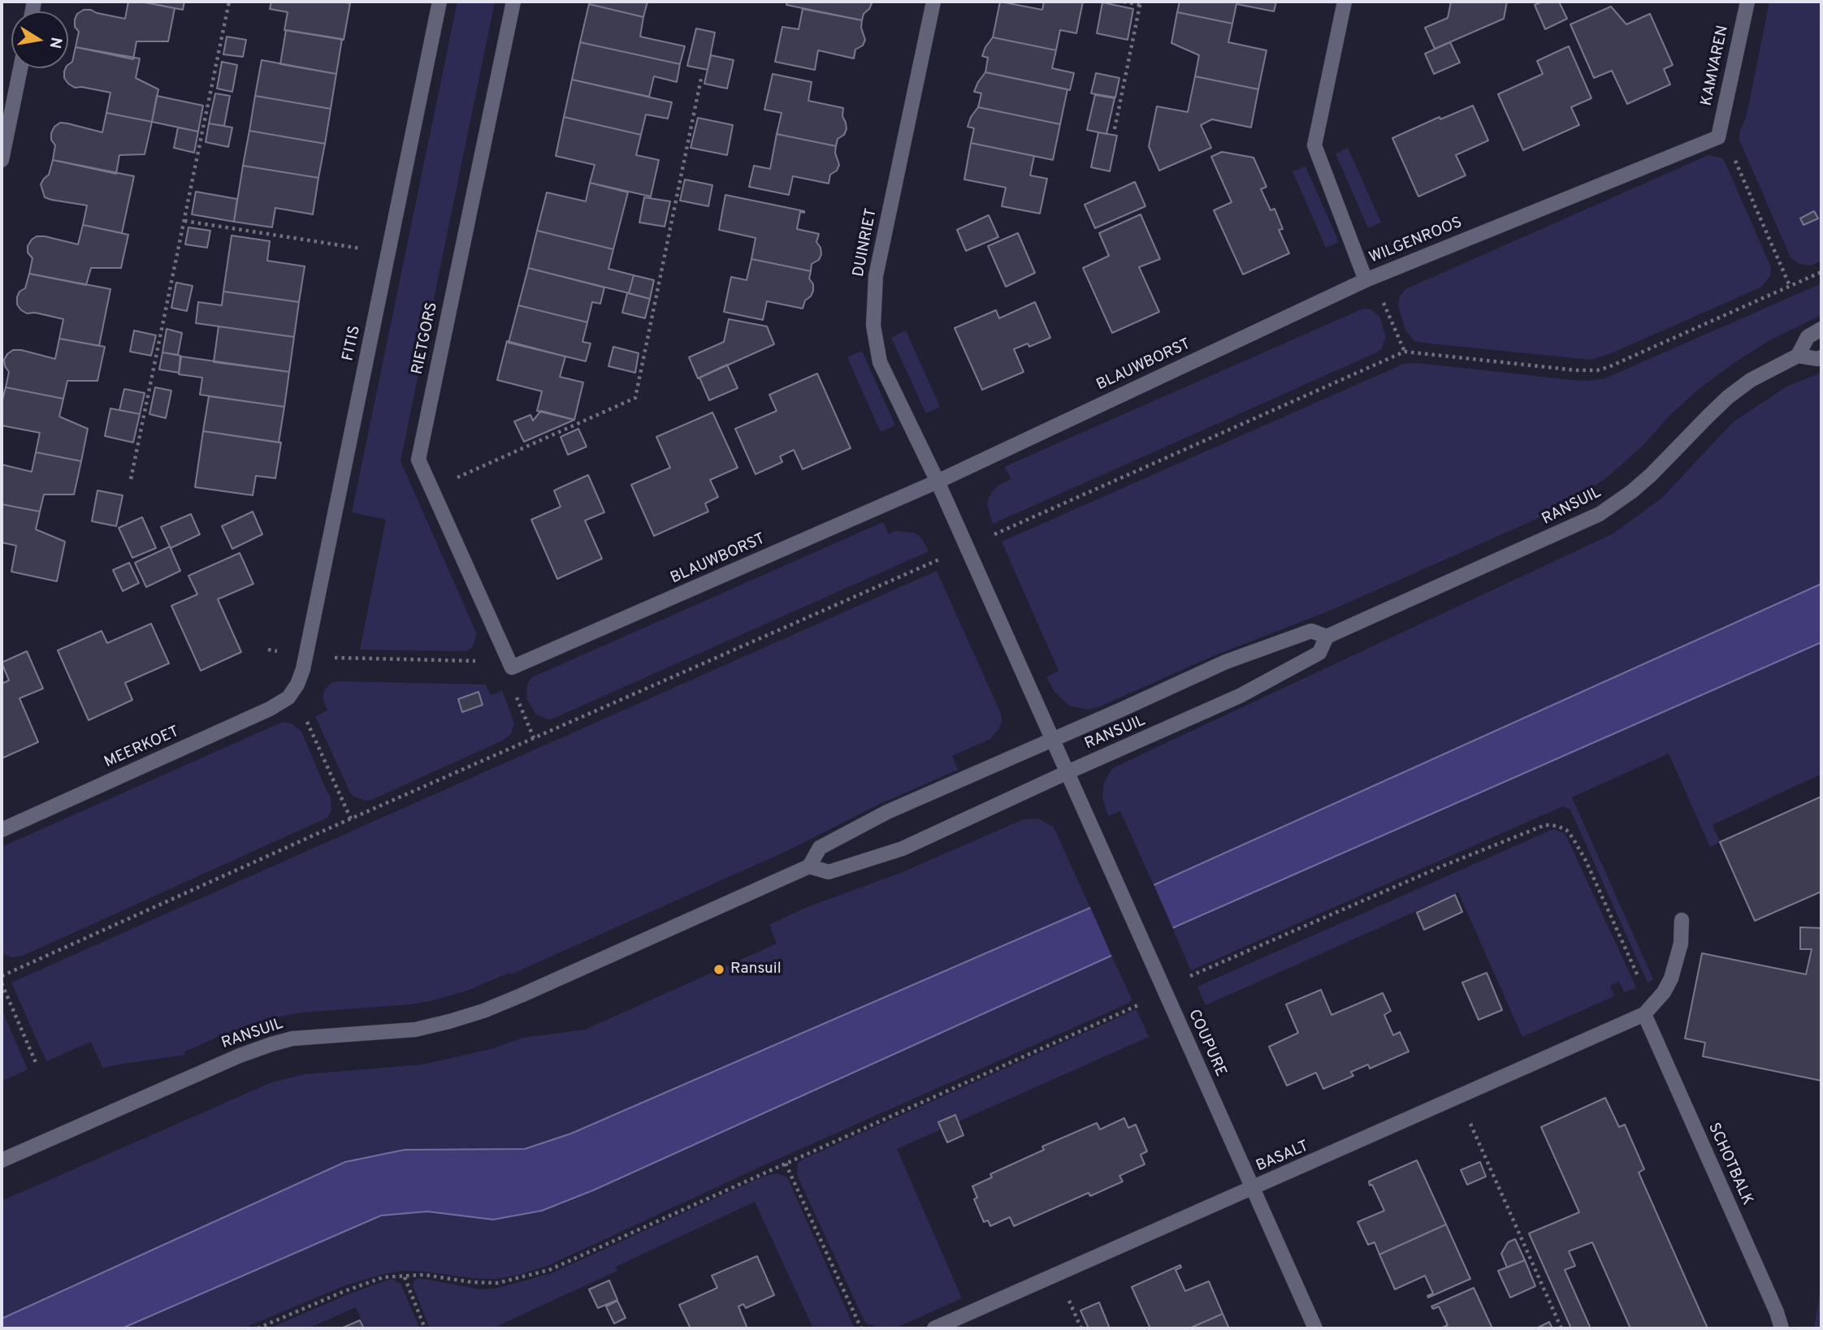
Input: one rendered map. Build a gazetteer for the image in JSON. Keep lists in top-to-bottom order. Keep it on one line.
{"streets":{"street":["KAMVAREN","WILGENROOS","DUINRIET","RIETGORS","FITIS","BLAUWBORST","RANSUIL","MEERKOET","COUPURE","BASALT","SCHOTBALK"]},"crossings":[["KAMVAREN","WILGENROOS"],["WILGENROOS","BLAUWBORST"],["DUINRIET","BLAUWBORST"],["RIETGORS","BLAUWBORST"],["FITIS","MEERKOET"],["RANSUIL","COUPURE"],["COUPURE","BASALT"],["BASALT","SCHOTBALK"]],"places":["Ransuil"],"north":"right"}
